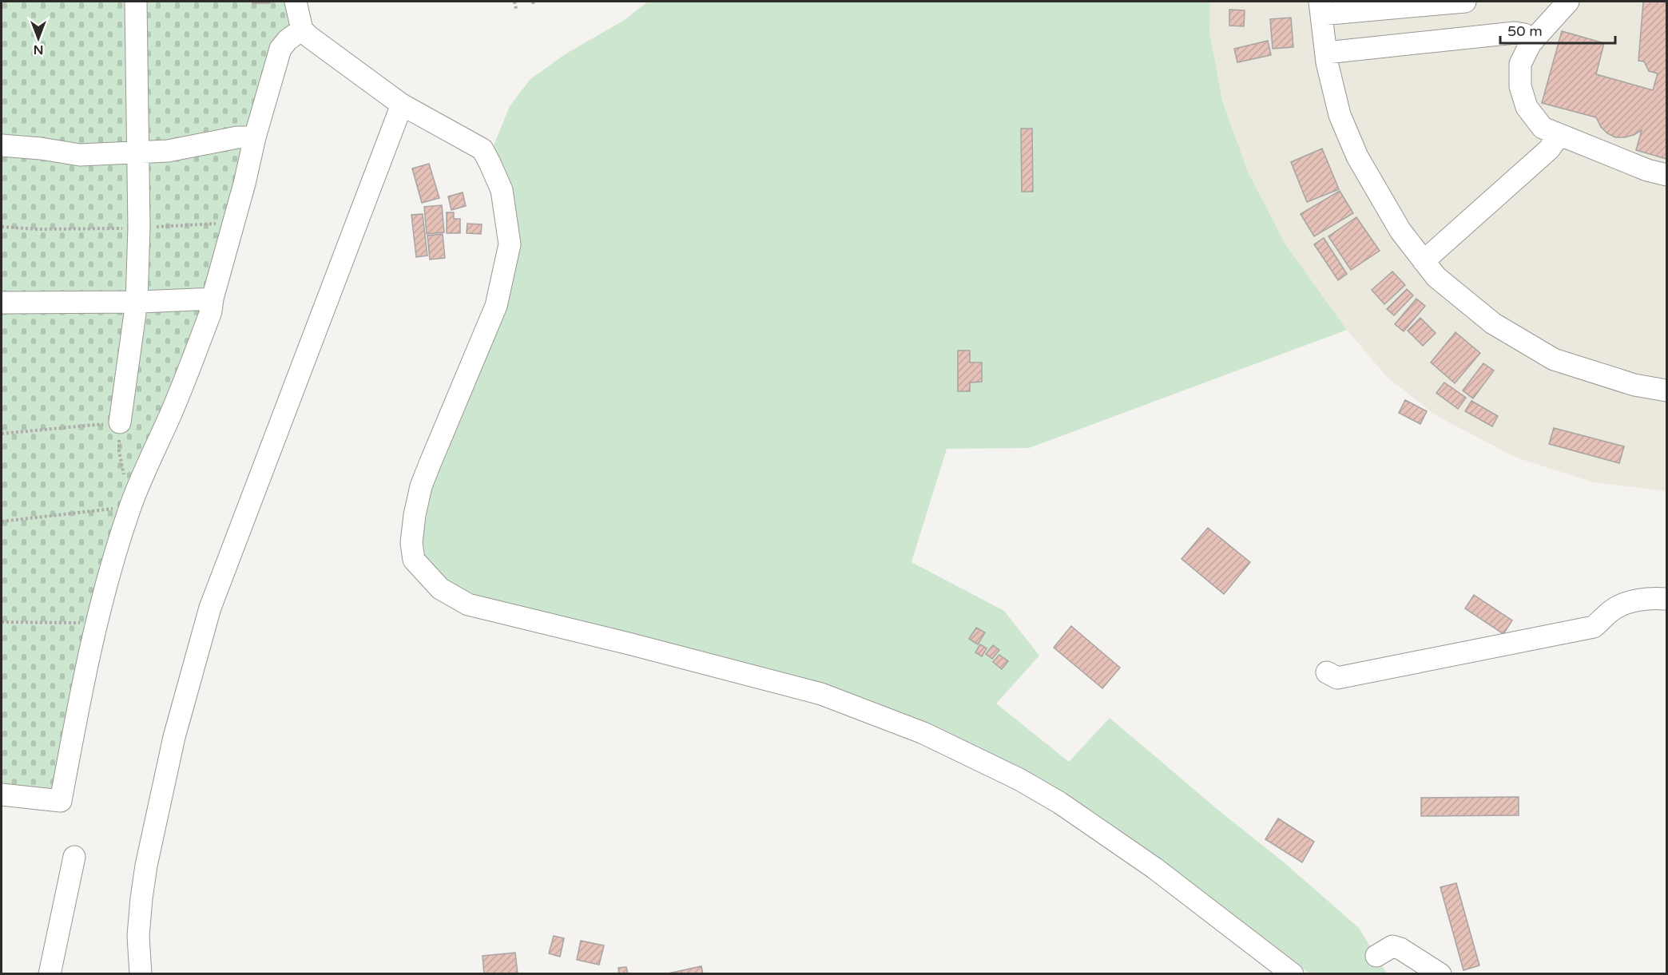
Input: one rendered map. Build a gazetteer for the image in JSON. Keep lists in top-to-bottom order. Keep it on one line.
{"scale_bar":"50 m","north":"bottom"}
